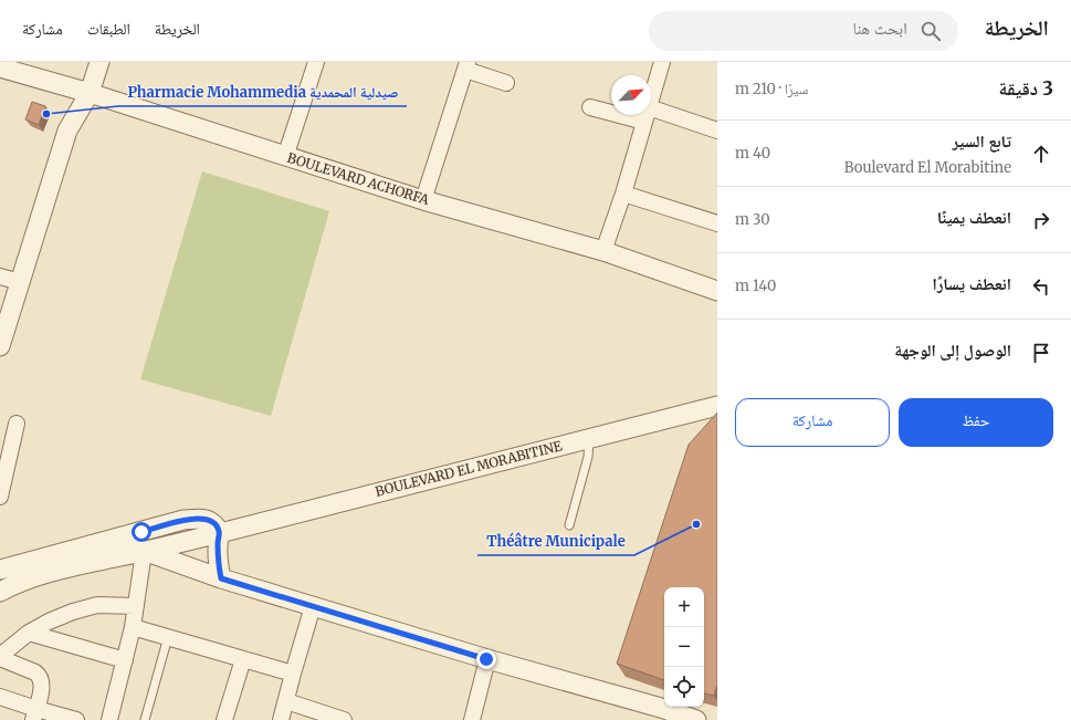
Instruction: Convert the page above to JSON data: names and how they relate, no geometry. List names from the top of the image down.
{
  "streets": {
    "street": ["BOULEVARD ACHORFA", "BOULEVARD EL MORABITINE"]
  },
  "places": ["Pharmacie Mohammedia صيدلية المحمدية", "Théâtre Municipale"],
  "north": "top right",
  "page": {
    "header": "الخريطة",
    "search": "ابحث هنا",
    "nav": ["الخريطة", "الطبقات", "مشاركة"],
    "heading": ["3 دقيقة", "سيرًا · 210 m"],
    "list": [
      ["تابع السير", "Boulevard El Morabitine", "40 m"],
      ["انعطف يمينًا", "30 m"],
      ["انعطف يسارًا", "140 m"],
      "الوصول إلى الوجهة"
    ],
    "buttons": ["حفظ", "مشاركة"],
    "map_buttons": ["+", "−"]
  }
}
